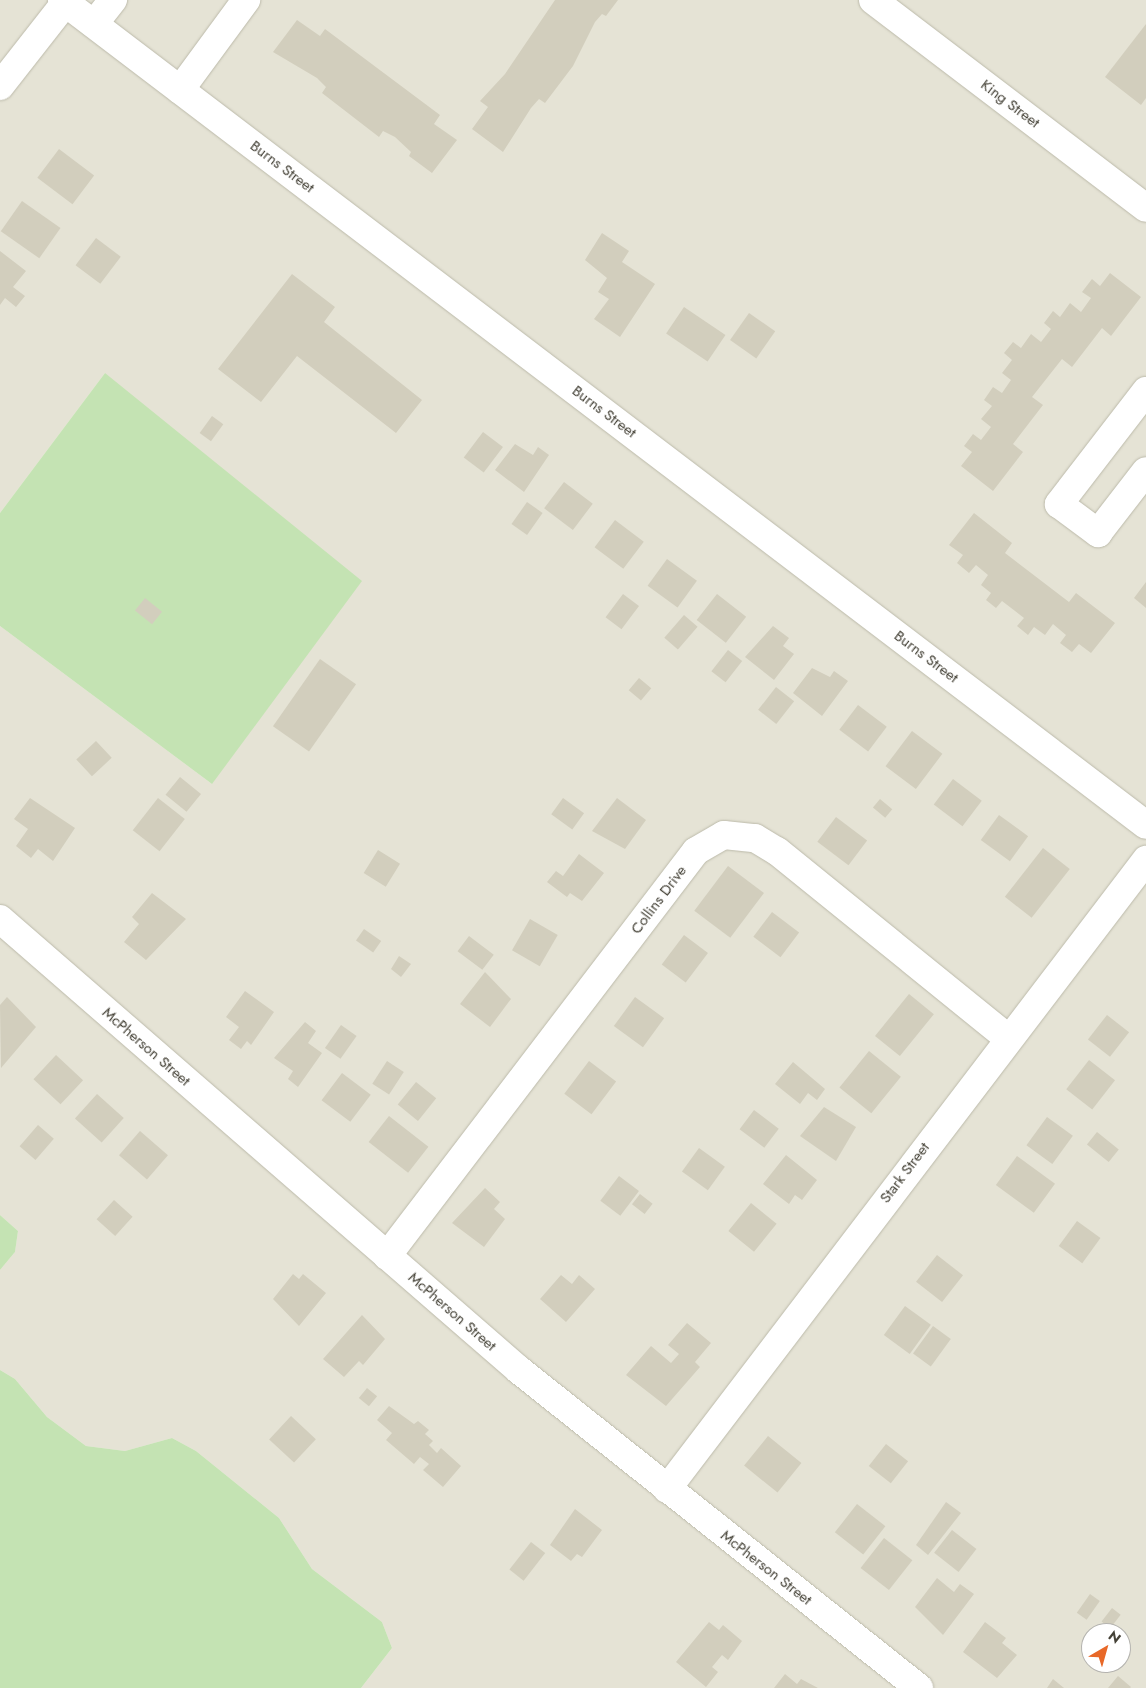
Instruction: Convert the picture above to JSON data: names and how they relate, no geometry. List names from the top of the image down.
{
  "streets": {
    "street": [
      "King Street",
      "Burns Street",
      "Collins Drive",
      "McPherson Street",
      "Stark Street"
    ]
  },
  "crossings": [
    ["Collins Drive", "McPherson Street"],
    ["Collins Drive", "Stark Street"],
    ["McPherson Street", "Stark Street"]
  ],
  "north": "top right"
}
